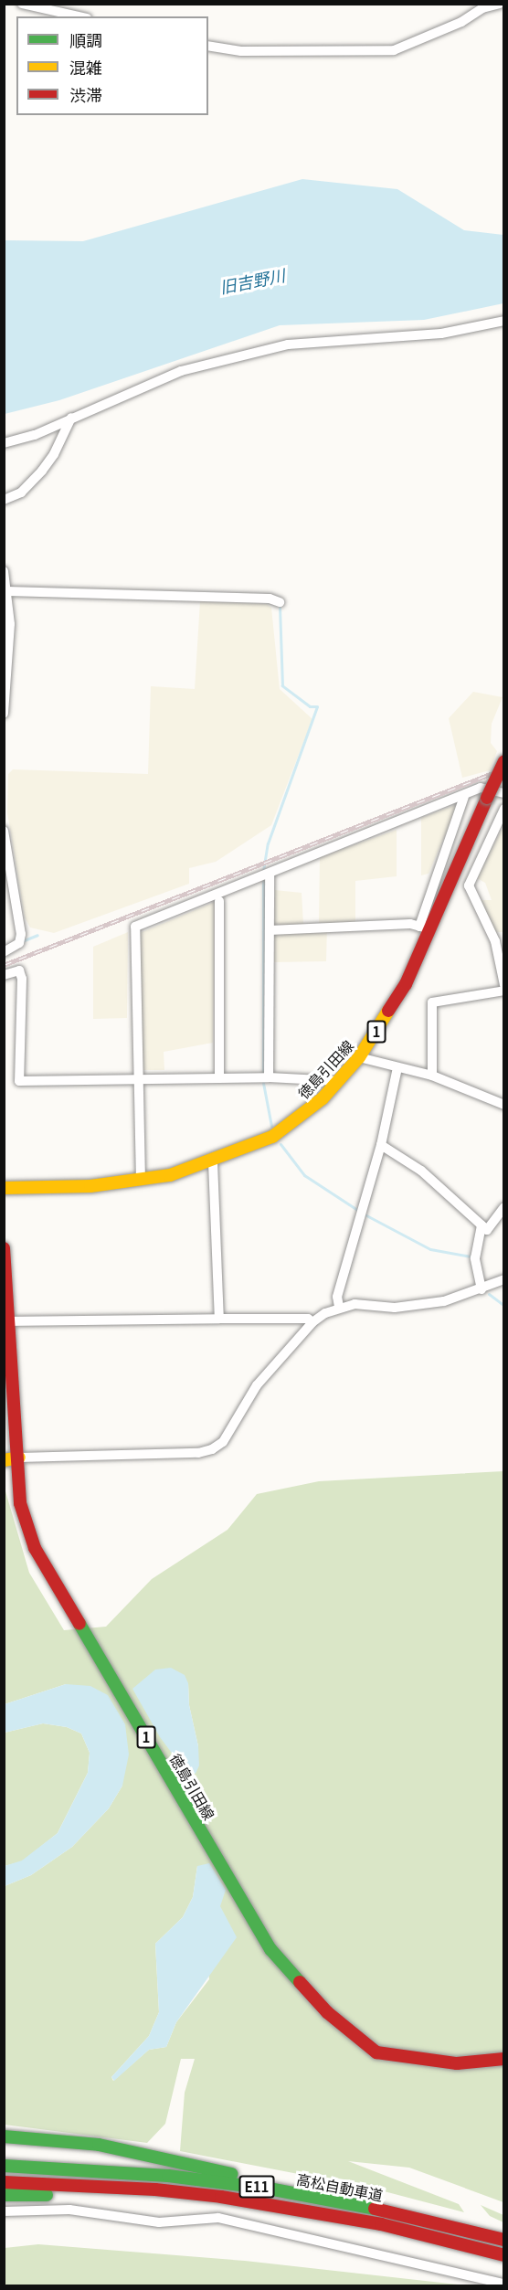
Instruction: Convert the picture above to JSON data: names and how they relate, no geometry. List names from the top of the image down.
{
  "streets": {
    "main road": [
      "1",
      "徳島引田線",
      "E11",
      "高松自動車道"
    ]
  },
  "water": ["旧吉野川"],
  "legend": ["順調", "混雑", "渋滞"]
}
